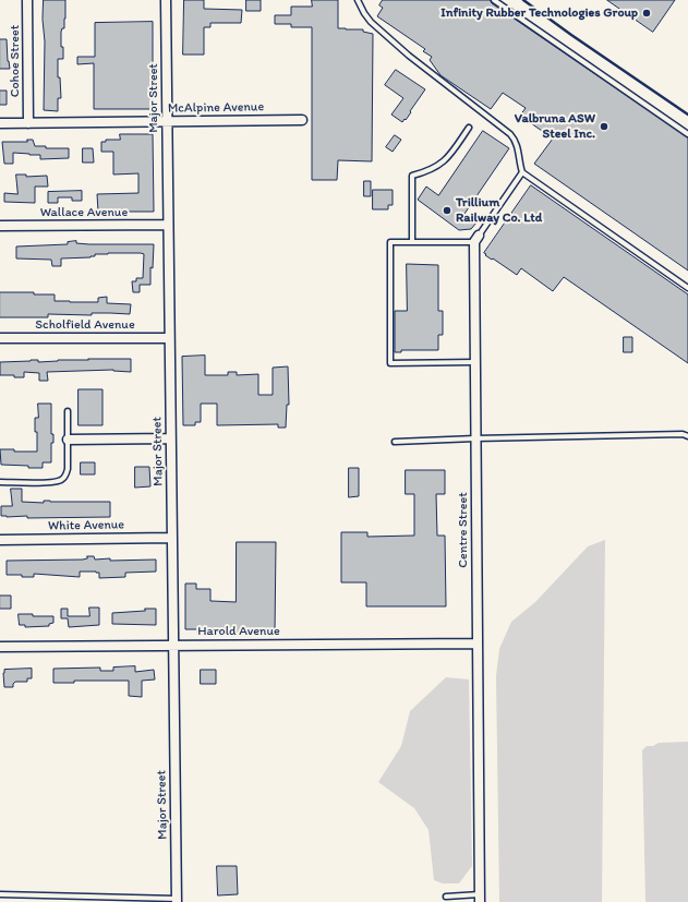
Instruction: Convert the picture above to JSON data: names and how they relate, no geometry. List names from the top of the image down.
{
  "streets": {
    "street": [
      "Cohoe Street",
      "Major Street",
      "McAlpine Avenue",
      "Wallace Avenue",
      "Scholfield Avenue",
      "White Avenue",
      "Centre Street",
      "Harold Avenue"
    ]
  },
  "crossings": [
    ["Cohoe Street", "McAlpine Avenue"],
    ["Major Street", "McAlpine Avenue"],
    ["Major Street", "Wallace Avenue"],
    ["Major Street", "Scholfield Avenue"],
    ["Major Street", "White Avenue"],
    ["Major Street", "Harold Avenue"],
    ["Centre Street", "Harold Avenue"]
  ],
  "places": ["Infinity Rubber Technologies Group", "Valbruna ASW Steel Inc.", "Trillium Railway Co. Ltd"]
}
